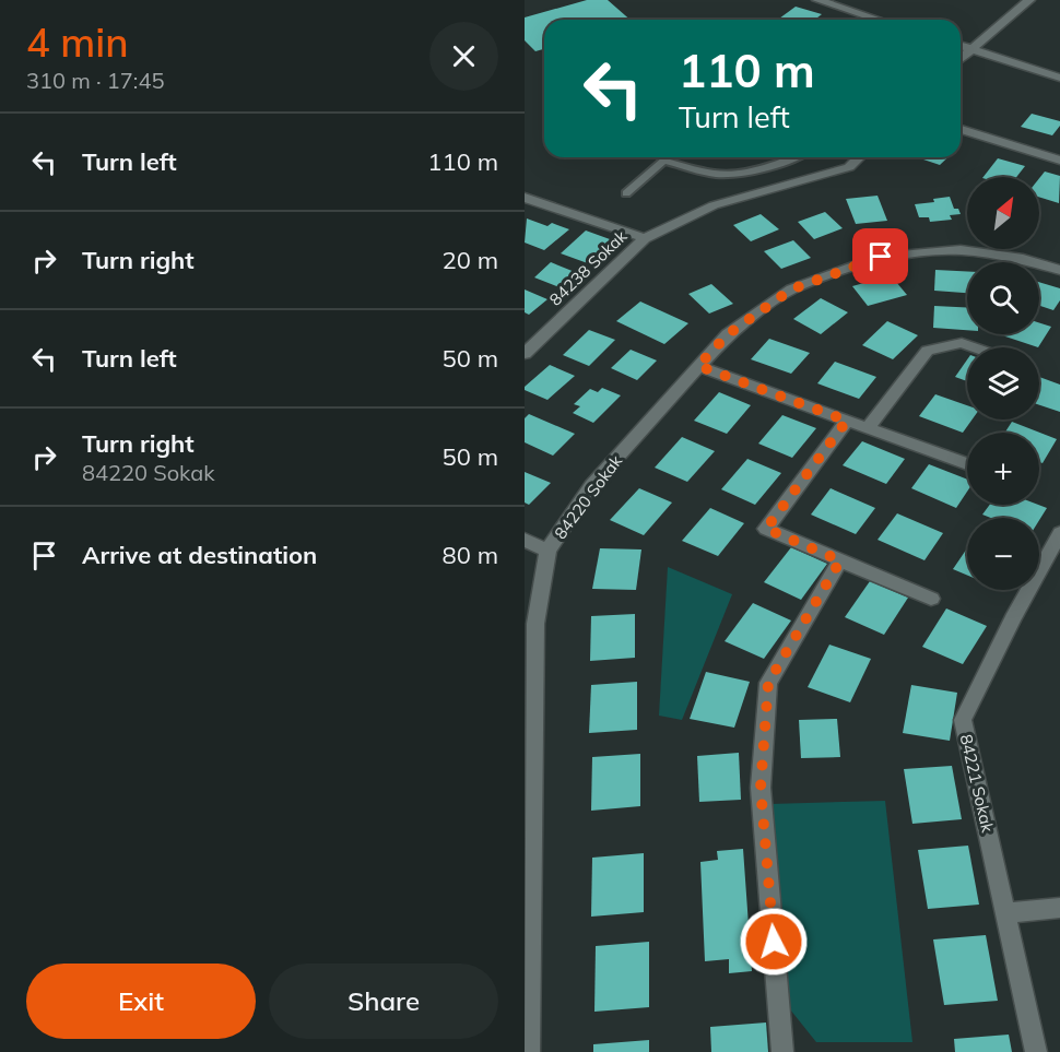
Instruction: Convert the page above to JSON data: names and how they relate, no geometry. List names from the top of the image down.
{
  "streets": {
    "street": ["84238 Sokak", "84220 Sokak", "84221 Sokak"]
  },
  "north": "top right",
  "page": {
    "heading": ["4 min", "310 m · 17:45"],
    "turn": ["110 m", "Turn left"],
    "list": [
      {
        "name": "Turn left",
        "value": "110 m"
      },
      {
        "name": "Turn right",
        "value": "20 m"
      },
      {
        "name": "Turn left",
        "value": "50 m"
      },
      {
        "name": "Turn right",
        "note": "84220 Sokak",
        "value": "50 m"
      },
      {
        "name": "Arrive at destination",
        "value": "80 m"
      }
    ],
    "map_buttons": ["+", "−"],
    "buttons": ["Exit", "Share"]
  }
}
